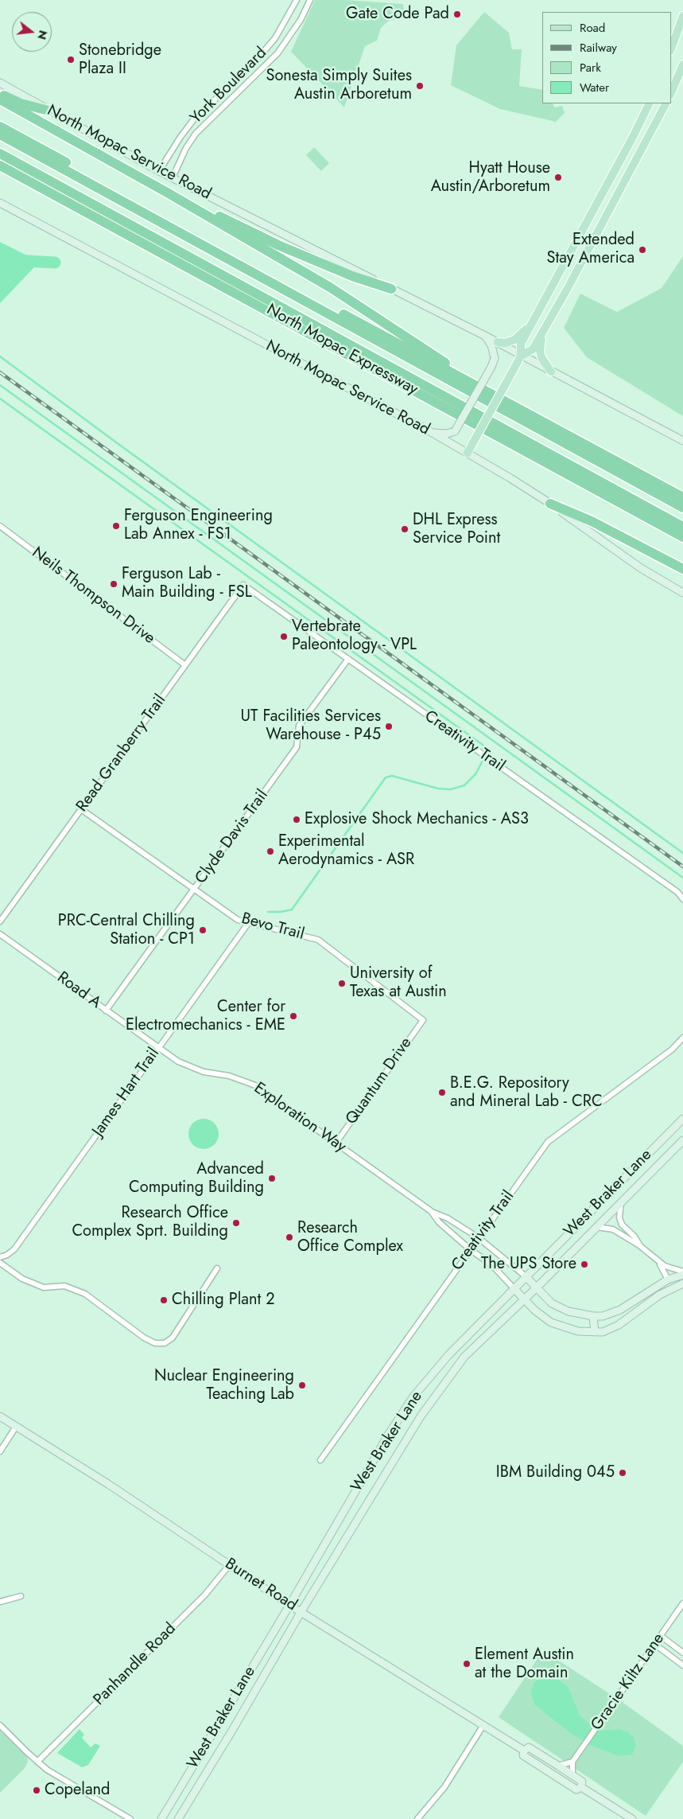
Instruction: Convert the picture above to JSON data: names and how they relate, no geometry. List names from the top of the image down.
{
  "streets": {
    "highway": ["North Mopac Expressway"],
    "main road": ["North Mopac Service Road", "West Braker Lane", "Burnet Road"],
    "street": [
      "York Boulevard",
      "Neils Thompson Drive",
      "Creativity Trail",
      "Read Granberry Trail",
      "Clyde Davis Trail",
      "Bevo Trail",
      "Road A",
      "Quantum Drive",
      "James Hart Trail",
      "Exploration Way",
      "Panhandle Road",
      "Gracie Kiltz Lane"
    ]
  },
  "crossings": [
    ["York Boulevard", "North Mopac Service Road"],
    ["Neils Thompson Drive", "Read Granberry Trail"],
    ["Creativity Trail", "Read Granberry Trail"],
    ["Creativity Trail", "Clyde Davis Trail"],
    ["Creativity Trail", "Exploration Way"],
    ["Read Granberry Trail", "Bevo Trail"],
    ["Clyde Davis Trail", "Bevo Trail"],
    ["Clyde Davis Trail", "Road A"],
    ["Bevo Trail", "Quantum Drive"],
    ["Bevo Trail", "James Hart Trail"],
    ["Road A", "James Hart Trail"],
    ["Road A", "Exploration Way"],
    ["Quantum Drive", "Exploration Way"],
    ["James Hart Trail", "Exploration Way"],
    ["Exploration Way", "West Braker Lane"],
    ["West Braker Lane", "Burnet Road"],
    ["Burnet Road", "Panhandle Road"]
  ],
  "places": [
    "Gate Code Pad",
    "Stonebridge Plaza II",
    "Sonesta Simply Suites Austin Arboretum",
    "Hyatt House Austin/Arboretum",
    "Extended Stay America",
    "Ferguson Engineering Lab Annex - FS1",
    "DHL Express Service Point",
    "Ferguson Lab - Main Building - FSL",
    "Vertebrate Paleontology - VPL",
    "UT Facilities Services Warehouse - P45",
    "Explosive Shock Mechanics - AS3",
    "Experimental Aerodynamics - ASR",
    "PRC-Central Chilling Station - CP1",
    "University of Texas at Austin",
    "Center for Electromechanics - EME",
    "B.E.G. Repository and Mineral Lab - CRC",
    "Advanced Computing Building",
    "Research Office Complex Sprt. Building",
    "Research Office Complex",
    "The UPS Store",
    "Chilling Plant 2",
    "Nuclear Engineering Teaching Lab",
    "IBM Building 045",
    "Element Austin at the Domain",
    "Copeland"
  ],
  "legend": [
    "Road",
    "Railway",
    "Park",
    "Water"
  ],
  "north": "right"
}
